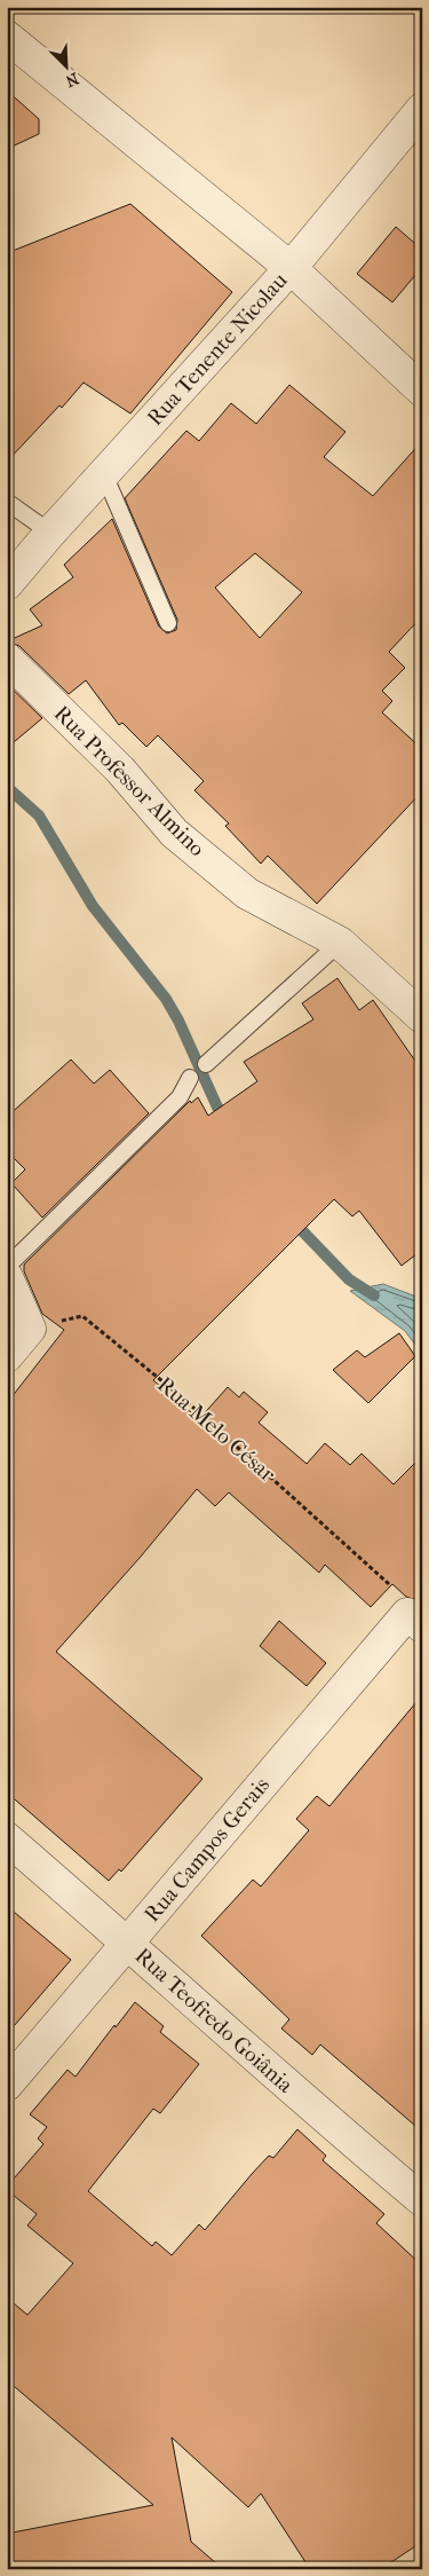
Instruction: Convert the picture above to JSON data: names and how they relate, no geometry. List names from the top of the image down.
{
  "streets": {
    "street": [
      "Rua Tenente Nicolau",
      "Rua Professor Almino",
      "Rua Campos Gerais",
      "Rua Teofredo Goiânia"
    ],
    "path": ["Rua Melo César"]
  },
  "crossings": [
    ["Rua Melo César", "Rua Campos Gerais"],
    ["Rua Campos Gerais", "Rua Teofredo Goiânia"]
  ],
  "north": "bottom right"
}
